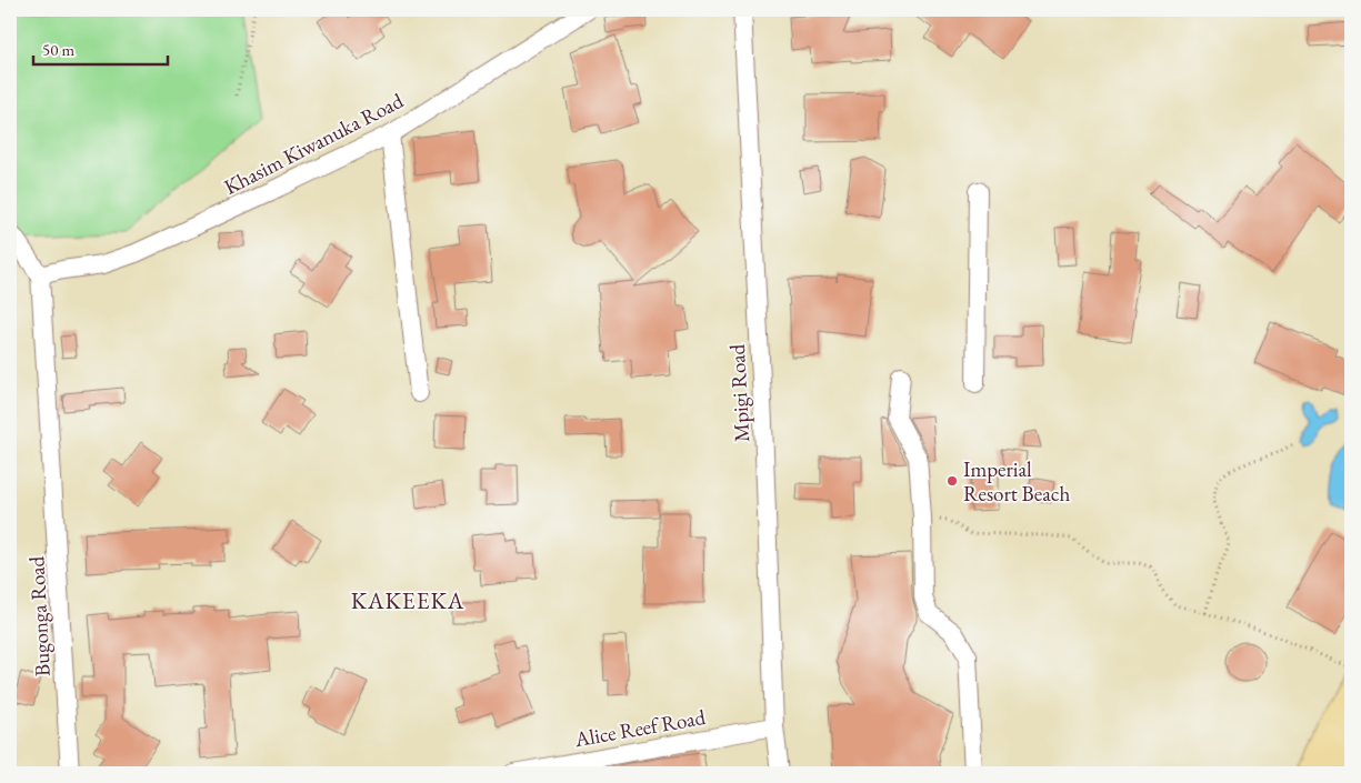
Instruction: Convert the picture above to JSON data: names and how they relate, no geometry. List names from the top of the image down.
{
  "streets": {
    "street": [
      "Khasim Kiwanuka Road",
      "Mpigi Road",
      "Bugonga Road",
      "Alice Reef Road"
    ]
  },
  "crossings": [
    ["Khasim Kiwanuka Road", "Bugonga Road"],
    ["Mpigi Road", "Alice Reef Road"]
  ],
  "districts": ["KAKEEKA"],
  "places": ["Imperial Resort Beach"],
  "scale_bar": "50 m"
}
